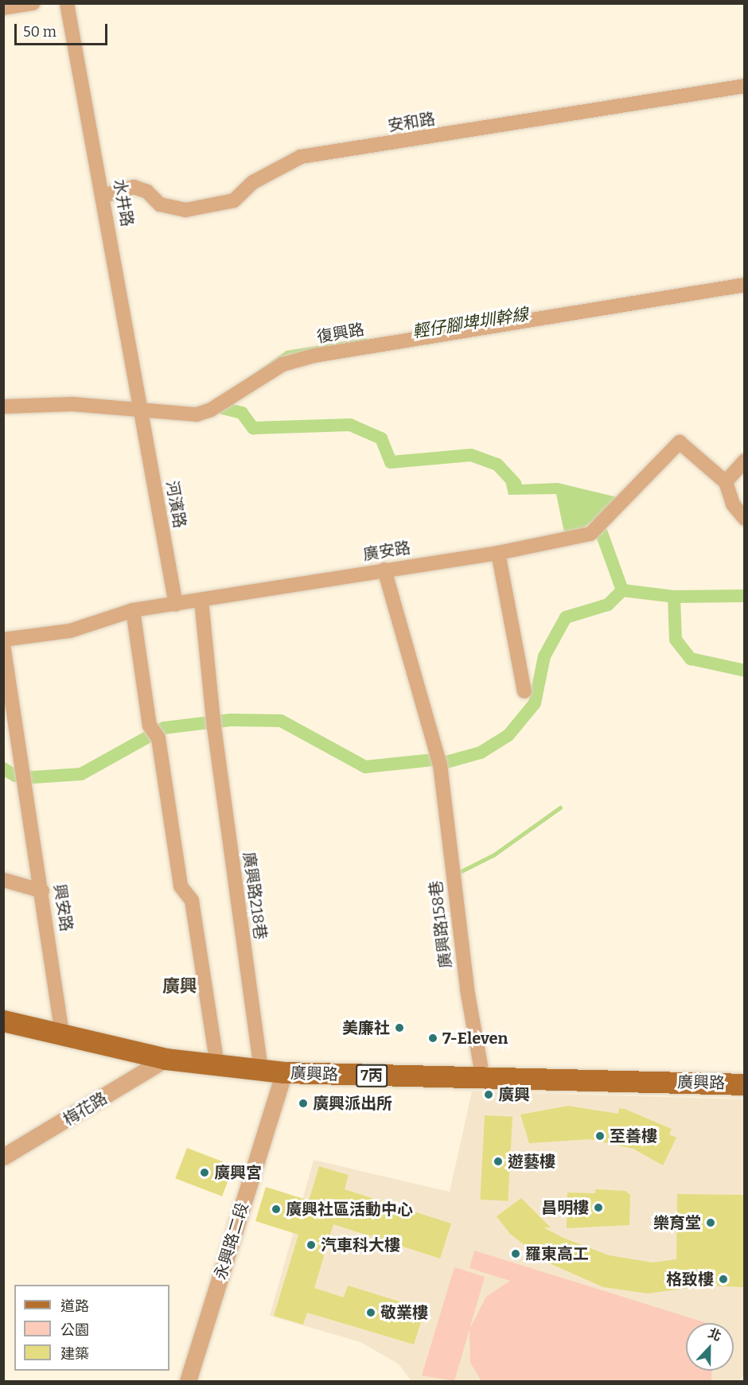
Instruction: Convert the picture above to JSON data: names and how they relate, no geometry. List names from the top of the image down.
{
  "streets": {
    "main road": ["廣興路", "7丙"],
    "street": [
      "安和路",
      "水井路",
      "復興路",
      "河濱路",
      "廣安路",
      "廣興路218巷",
      "興安路",
      "廣興路158巷",
      "梅花路",
      "永興路二段"
    ]
  },
  "crossings": [
    ["安和路", "水井路"],
    ["水井路", "復興路"],
    ["水井路", "河濱路"],
    ["復興路", "河濱路"],
    ["河濱路", "廣安路"],
    ["廣安路", "廣興路218巷"],
    ["廣安路", "廣興路158巷"],
    ["廣興路218巷", "廣興路"],
    ["興安路", "廣興路"],
    ["廣興路158巷", "廣興路"],
    ["廣興路", "梅花路"],
    ["廣興路", "永興路二段"]
  ],
  "districts": ["廣興"],
  "water": ["輕仔腳埤圳幹線"],
  "places": [
    "美廉社",
    "7-Eleven",
    "廣興",
    "廣興派出所",
    "至善樓",
    "遊藝樓",
    "廣興宮",
    "昌明樓",
    "廣興社區活動中心",
    "樂育堂",
    "汽車科大樓",
    "羅東高工",
    "格致樓",
    "敬業樓"
  ],
  "legend": ["道路", "公園", "建築"],
  "scale_bar": "50 m",
  "north": "top"
}
